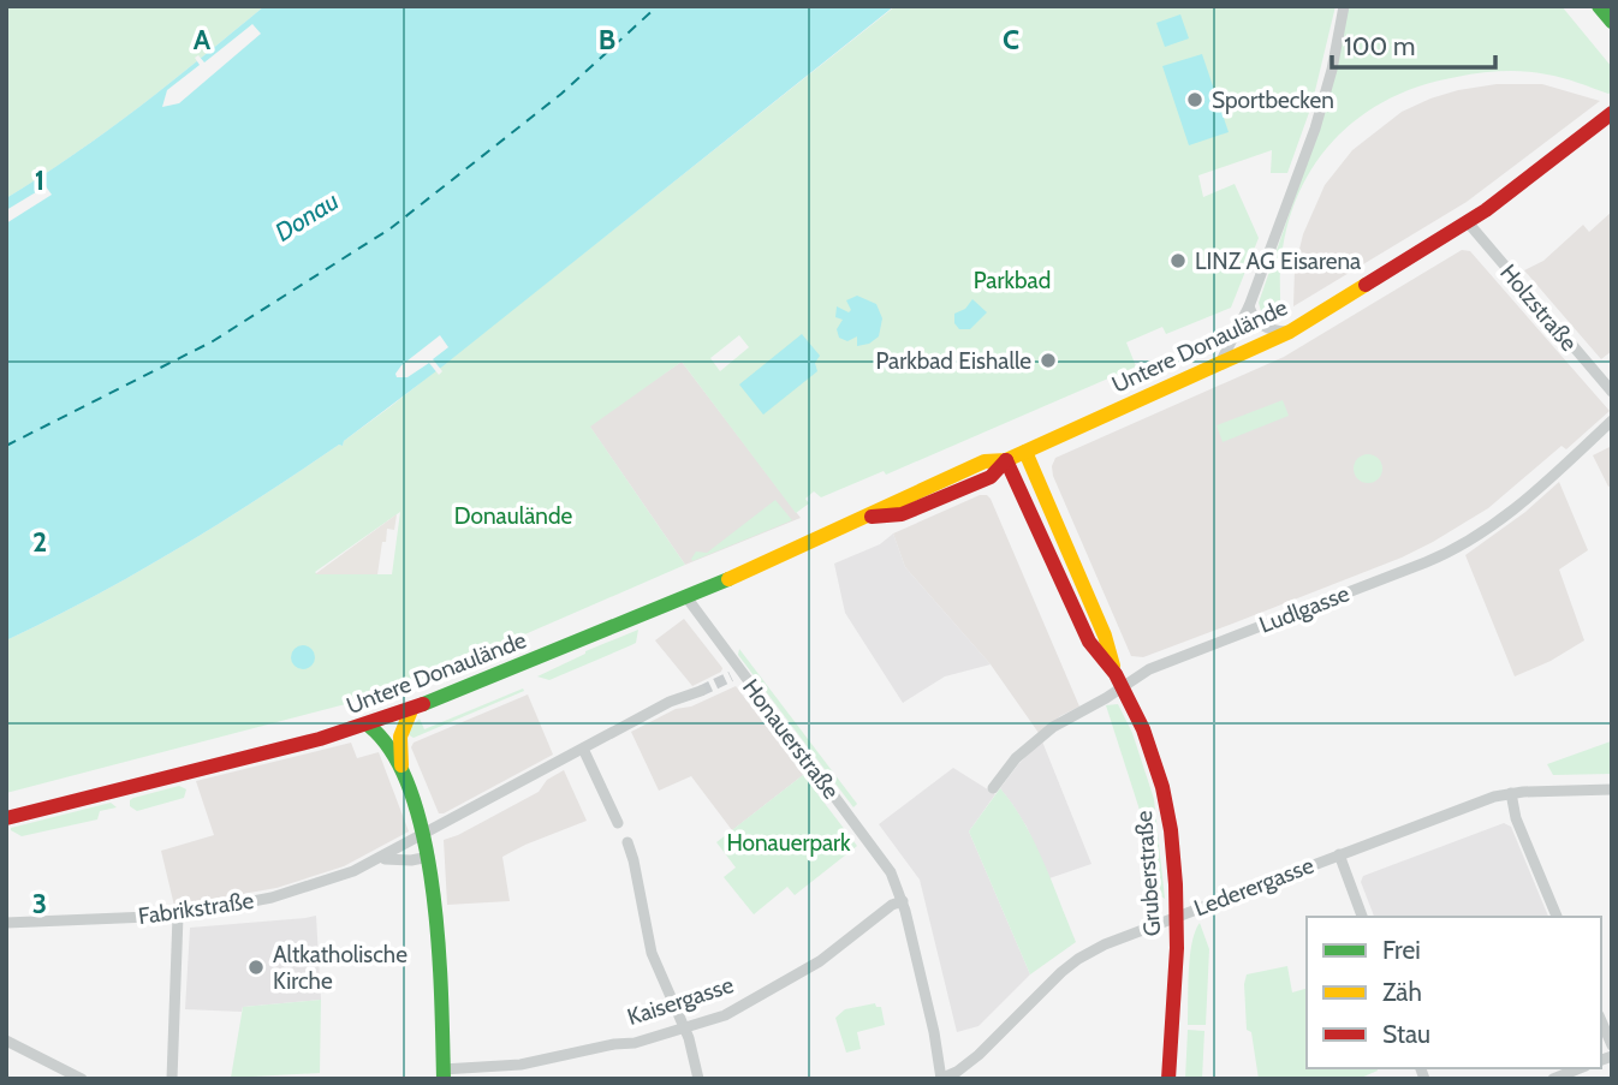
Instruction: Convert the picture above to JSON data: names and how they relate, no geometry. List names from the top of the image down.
{
  "streets": {
    "main road": ["Untere Donaulände", "Gruberstraße", "Kaisergasse"],
    "street": [
      "Holzstraße",
      "Ludlgasse",
      "Honauerstraße",
      "Lederergasse",
      "Fabrikstraße"
    ]
  },
  "crossings": [
    ["Holzstraße", "Untere Donaulände"],
    ["Untere Donaulände", "Honauerstraße"],
    ["Untere Donaulände", "Gruberstraße"],
    ["Ludlgasse", "Gruberstraße"],
    ["Honauerstraße", "Lederergasse"],
    ["Honauerstraße", "Kaisergasse"],
    ["Gruberstraße", "Lederergasse"],
    ["Fabrikstraße", "Kaisergasse"]
  ],
  "water": ["Donau"],
  "parks": ["Parkbad", "Donaulände", "Honauerpark"],
  "places": [
    "Sportbecken",
    "LINZ AG Eisarena",
    "Parkbad Eishalle",
    "Altkatholische Kirche"
  ],
  "legend": ["Frei", "Zäh", "Stau"],
  "scale_bar": "100 m",
  "grid": {
    "columns": ["A", "B", "C"],
    "rows": ["1", "2", "3"]
  }
}
